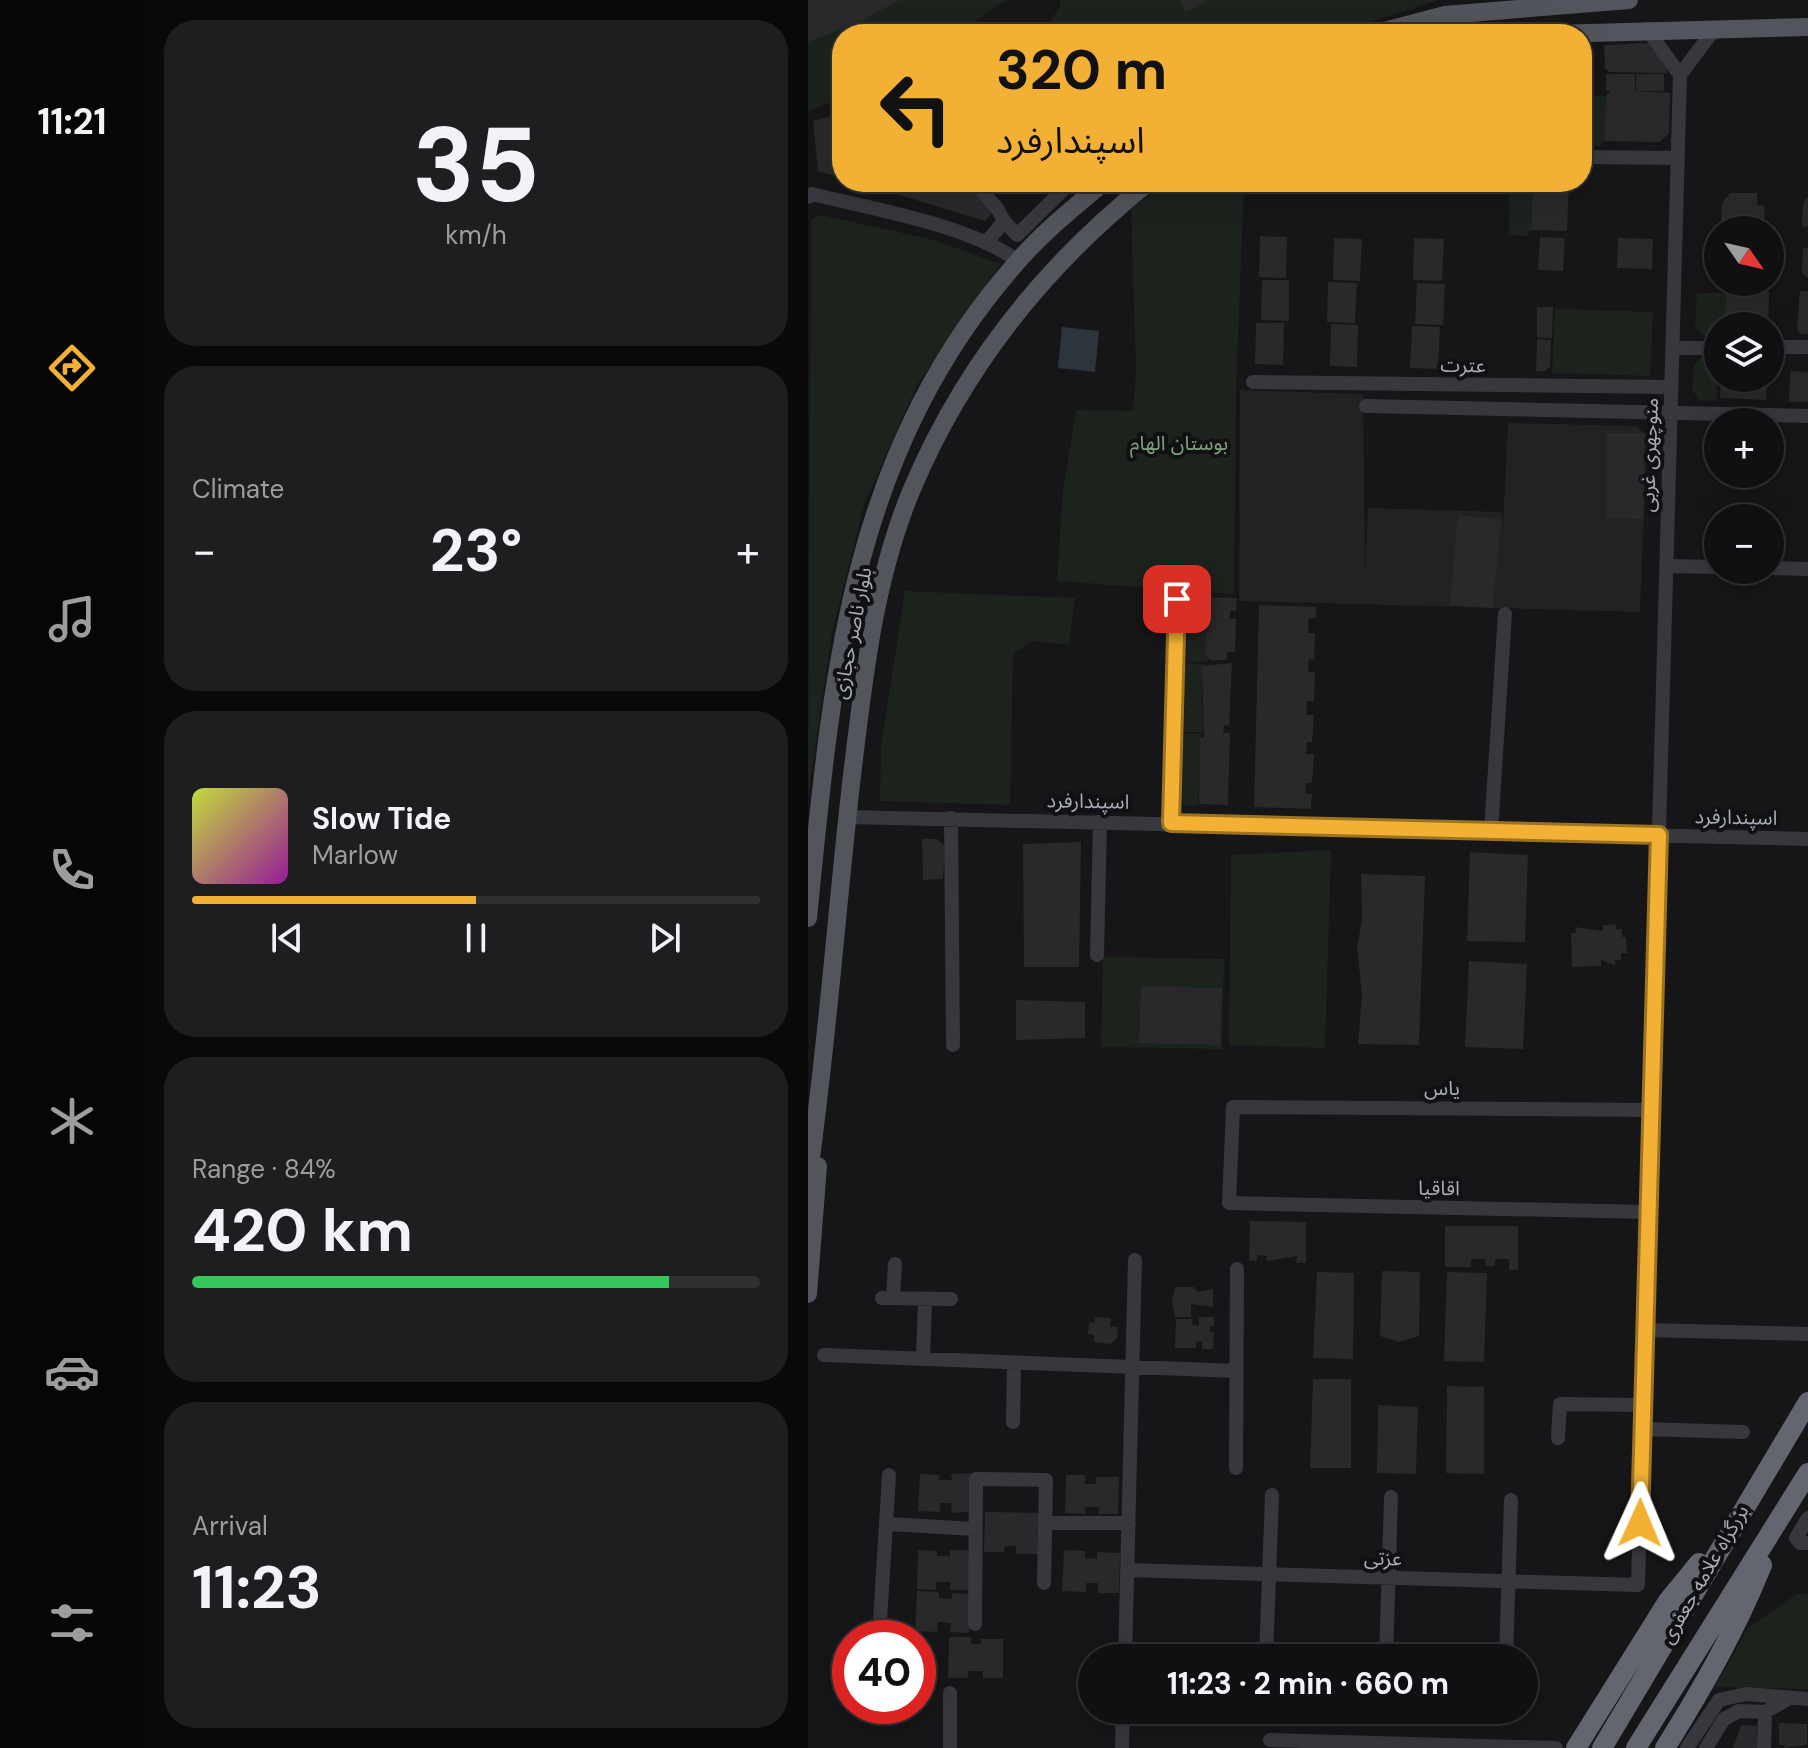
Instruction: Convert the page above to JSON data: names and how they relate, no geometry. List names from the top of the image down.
{
  "streets": {
    "highway": ["بزرگراه علامه جعفری"],
    "main road": ["بلوار ناصر حجازی"],
    "street": [
      "عترت",
      "منوچهری غربی",
      "اسپندارفرد",
      "یاس",
      "اقاقیا",
      "عزتی"
    ]
  },
  "crossings": [
    ["عترت", "منوچهری غربی"],
    ["منوچهری غربی", "اسپندارفرد"],
    ["منوچهری غربی", "یاس"],
    ["منوچهری غربی", "اقاقیا"],
    ["منوچهری غربی", "عزتی"],
    ["بلوار ناصر حجازی", "اسپندارفرد"],
    ["یاس", "اقاقیا"]
  ],
  "parks": ["بوستان الهام"],
  "north": "bottom right",
  "page": {
    "tabs": "11:21",
    "tile": [
      ["35", "km/h"],
      "Climate",
      ["Range · 84%", "420 km"],
      ["Arrival", "11:23"]
    ],
    "turn": ["320 m", "اسپندارفرد"],
    "map_buttons": ["+", "−"],
    "heat": ["−", "23°", "+"],
    "song": ["Slow Tide", "Marlow"],
    "limit": "40",
    "trip": "11:23 · 2 min · 660 m"
  }
}
